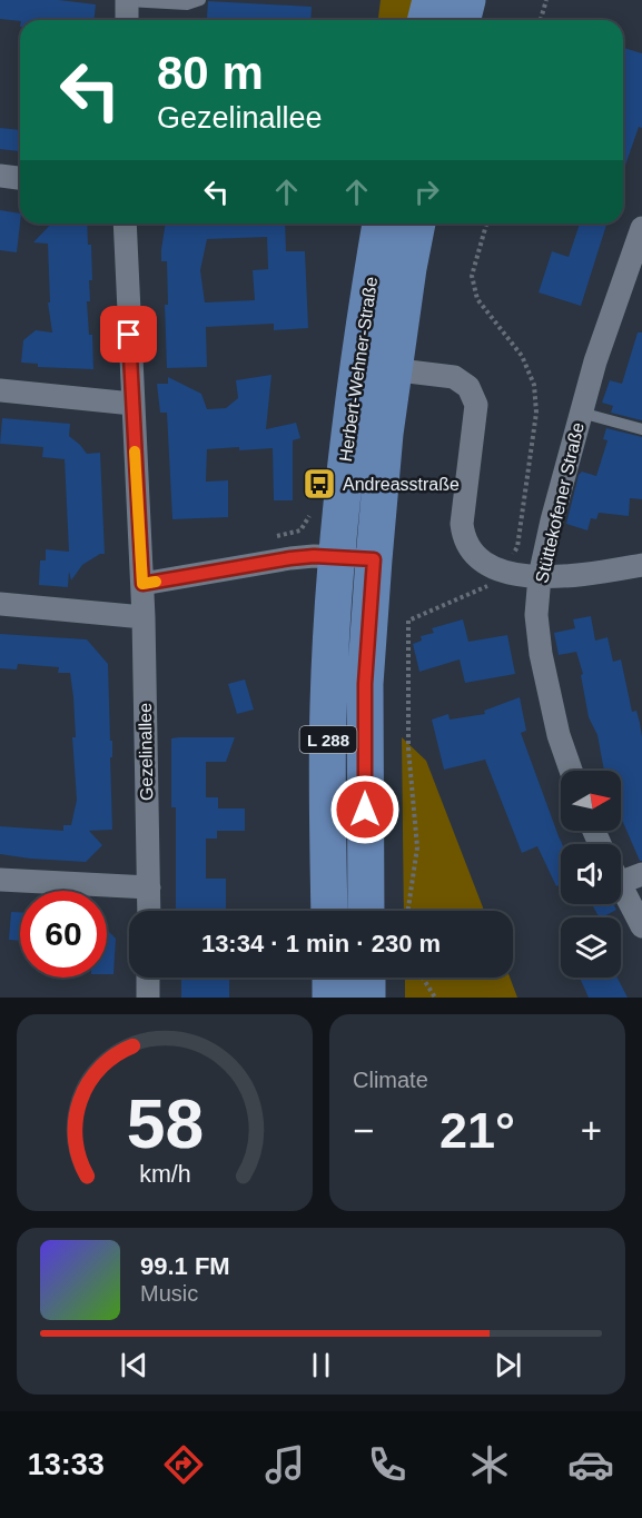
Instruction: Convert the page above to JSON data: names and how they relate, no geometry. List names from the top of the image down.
{
  "streets": {
    "main road": ["Herbert-Wehner-Straße", "L 288"],
    "street": ["Stüttekofener Straße", "Gezelinallee"]
  },
  "places": {
    "bus stop": ["Andreasstraße"]
  },
  "north": "right",
  "page": {
    "turn": ["80 m", "Gezelinallee"],
    "limit": "60",
    "trip": "13:34 · 1 min · 230 m",
    "tile": "Climate",
    "heat": ["−", "21°", "+"],
    "song": ["99.1 FM", "Music"],
    "tabs": "13:33",
    "gauge": ["58", "km/h"]
  }
}
